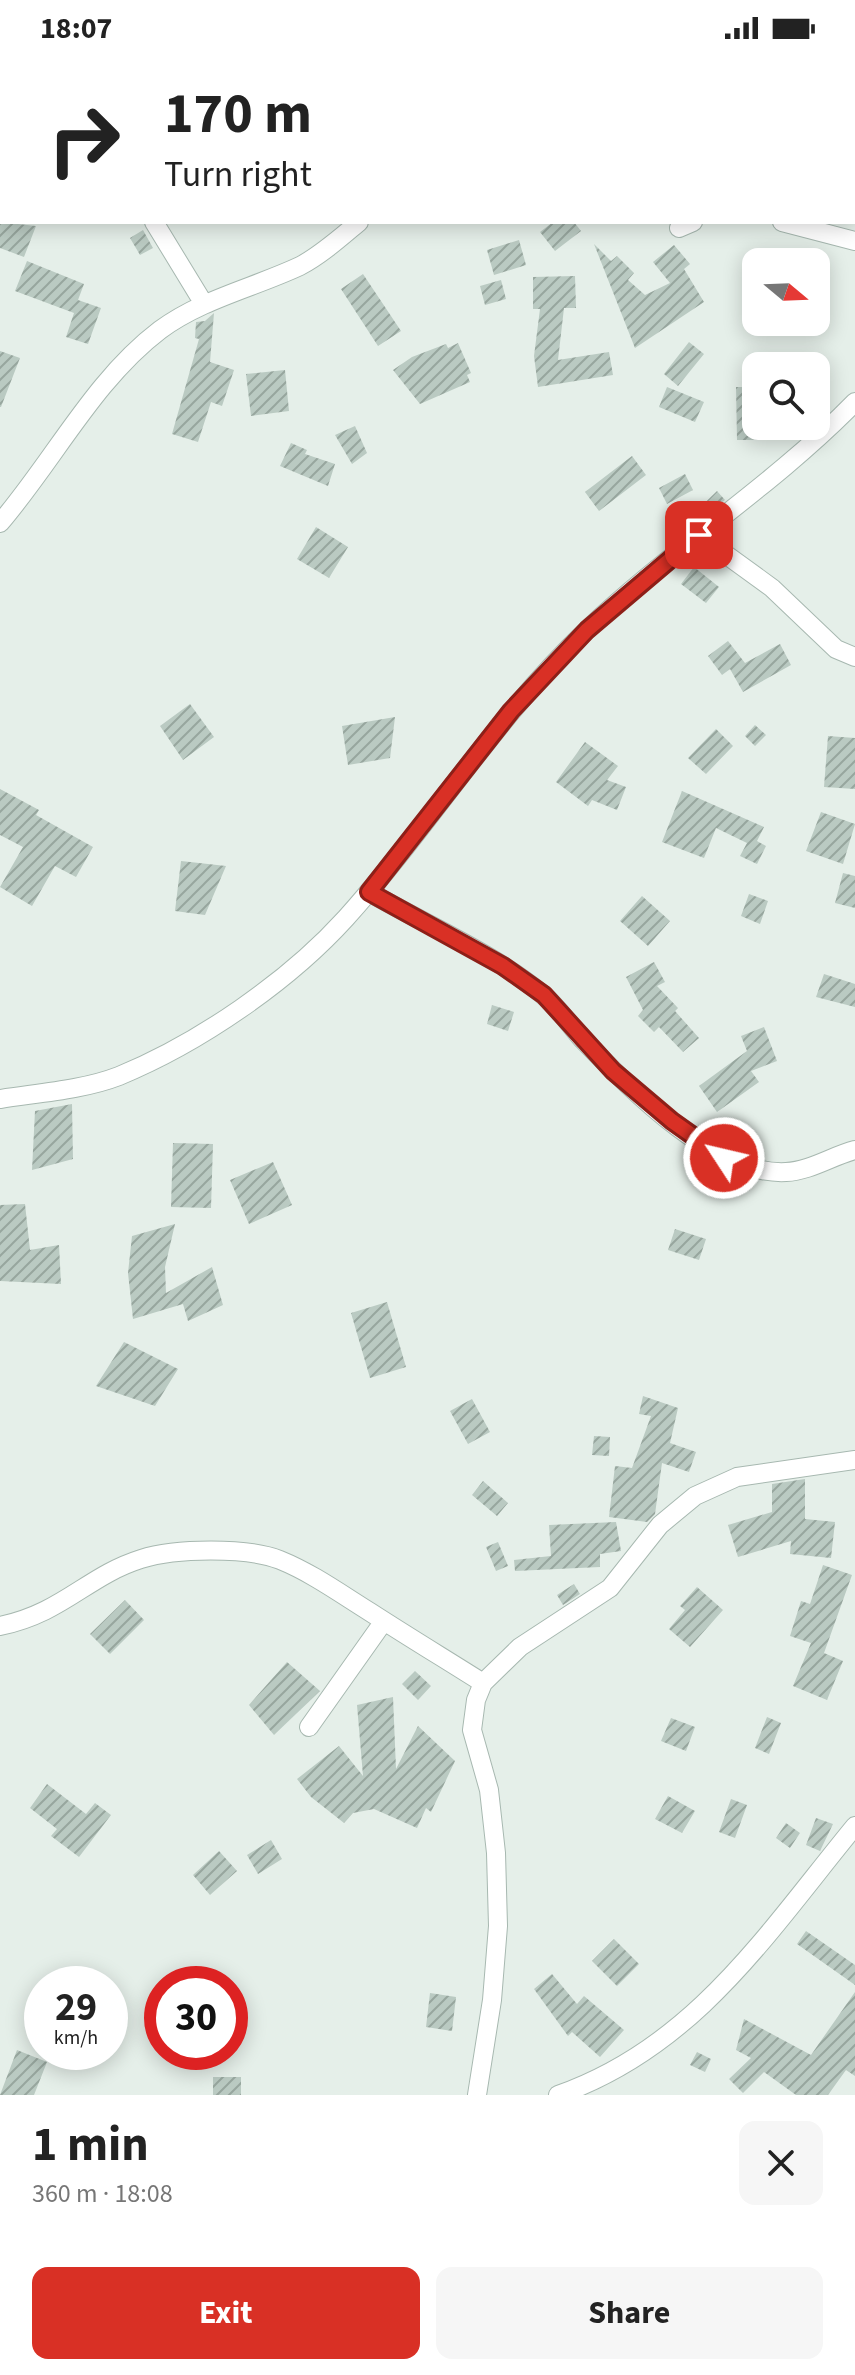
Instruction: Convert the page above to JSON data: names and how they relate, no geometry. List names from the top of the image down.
{
  "north": "right",
  "page": {
    "status": "18:07",
    "turn": ["170 m", "Turn right"],
    "speed": "29 km/h",
    "limit": "30",
    "heading": ["1 min", "360 m · 18:08"],
    "buttons": ["Exit", "Share"]
  }
}
